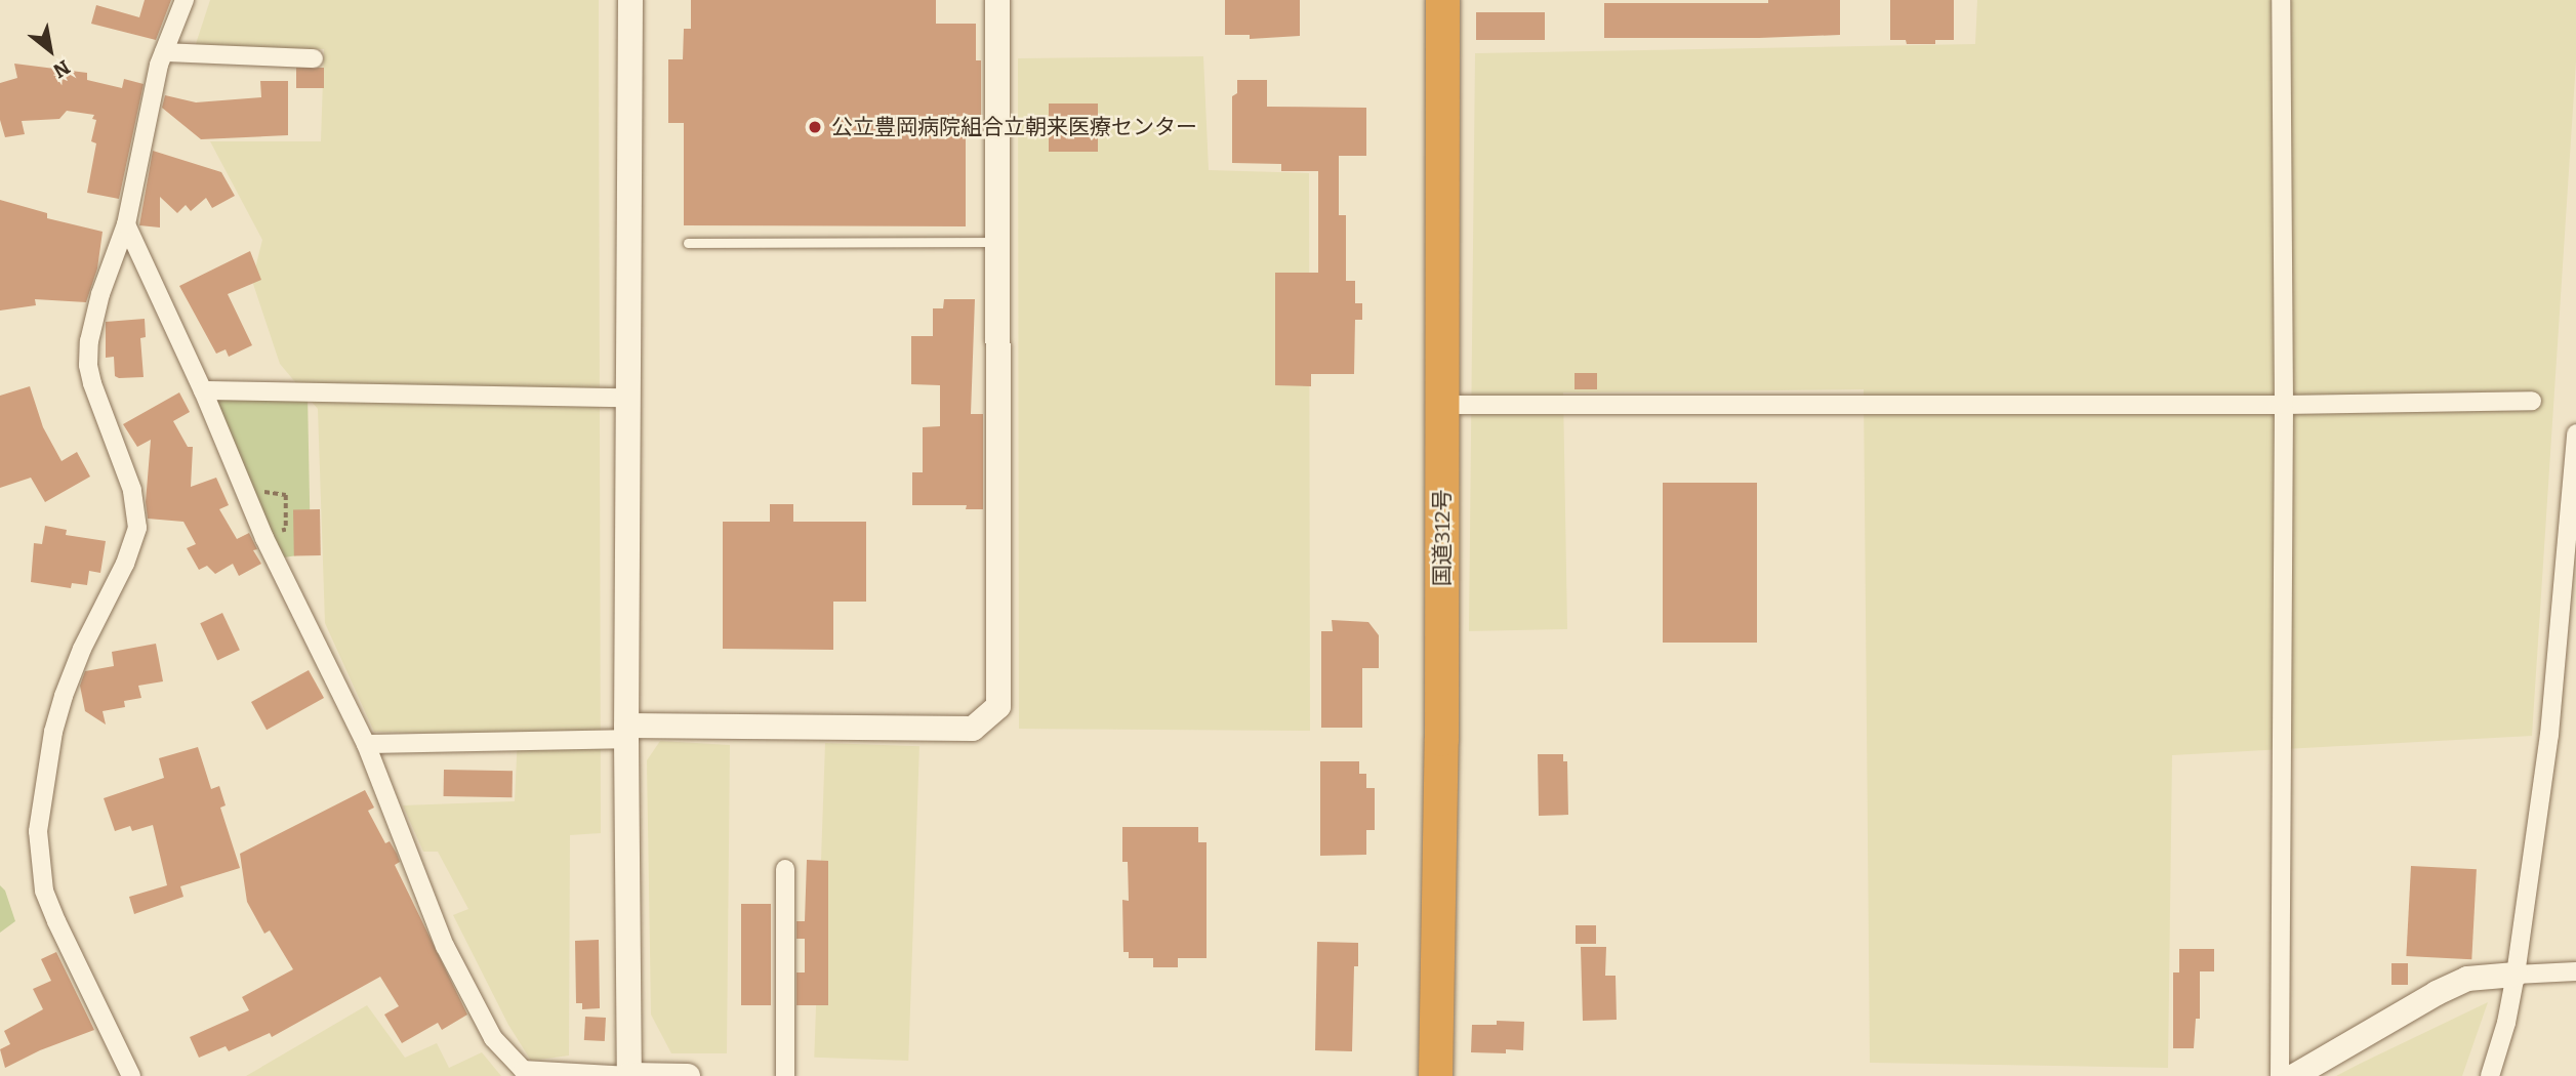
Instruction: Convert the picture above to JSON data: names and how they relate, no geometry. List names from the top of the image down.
{
  "streets": {
    "highway": ["国道312号"]
  },
  "places": ["公立豊岡病院組合立朝来医療センター"],
  "north": "bottom right"
}
